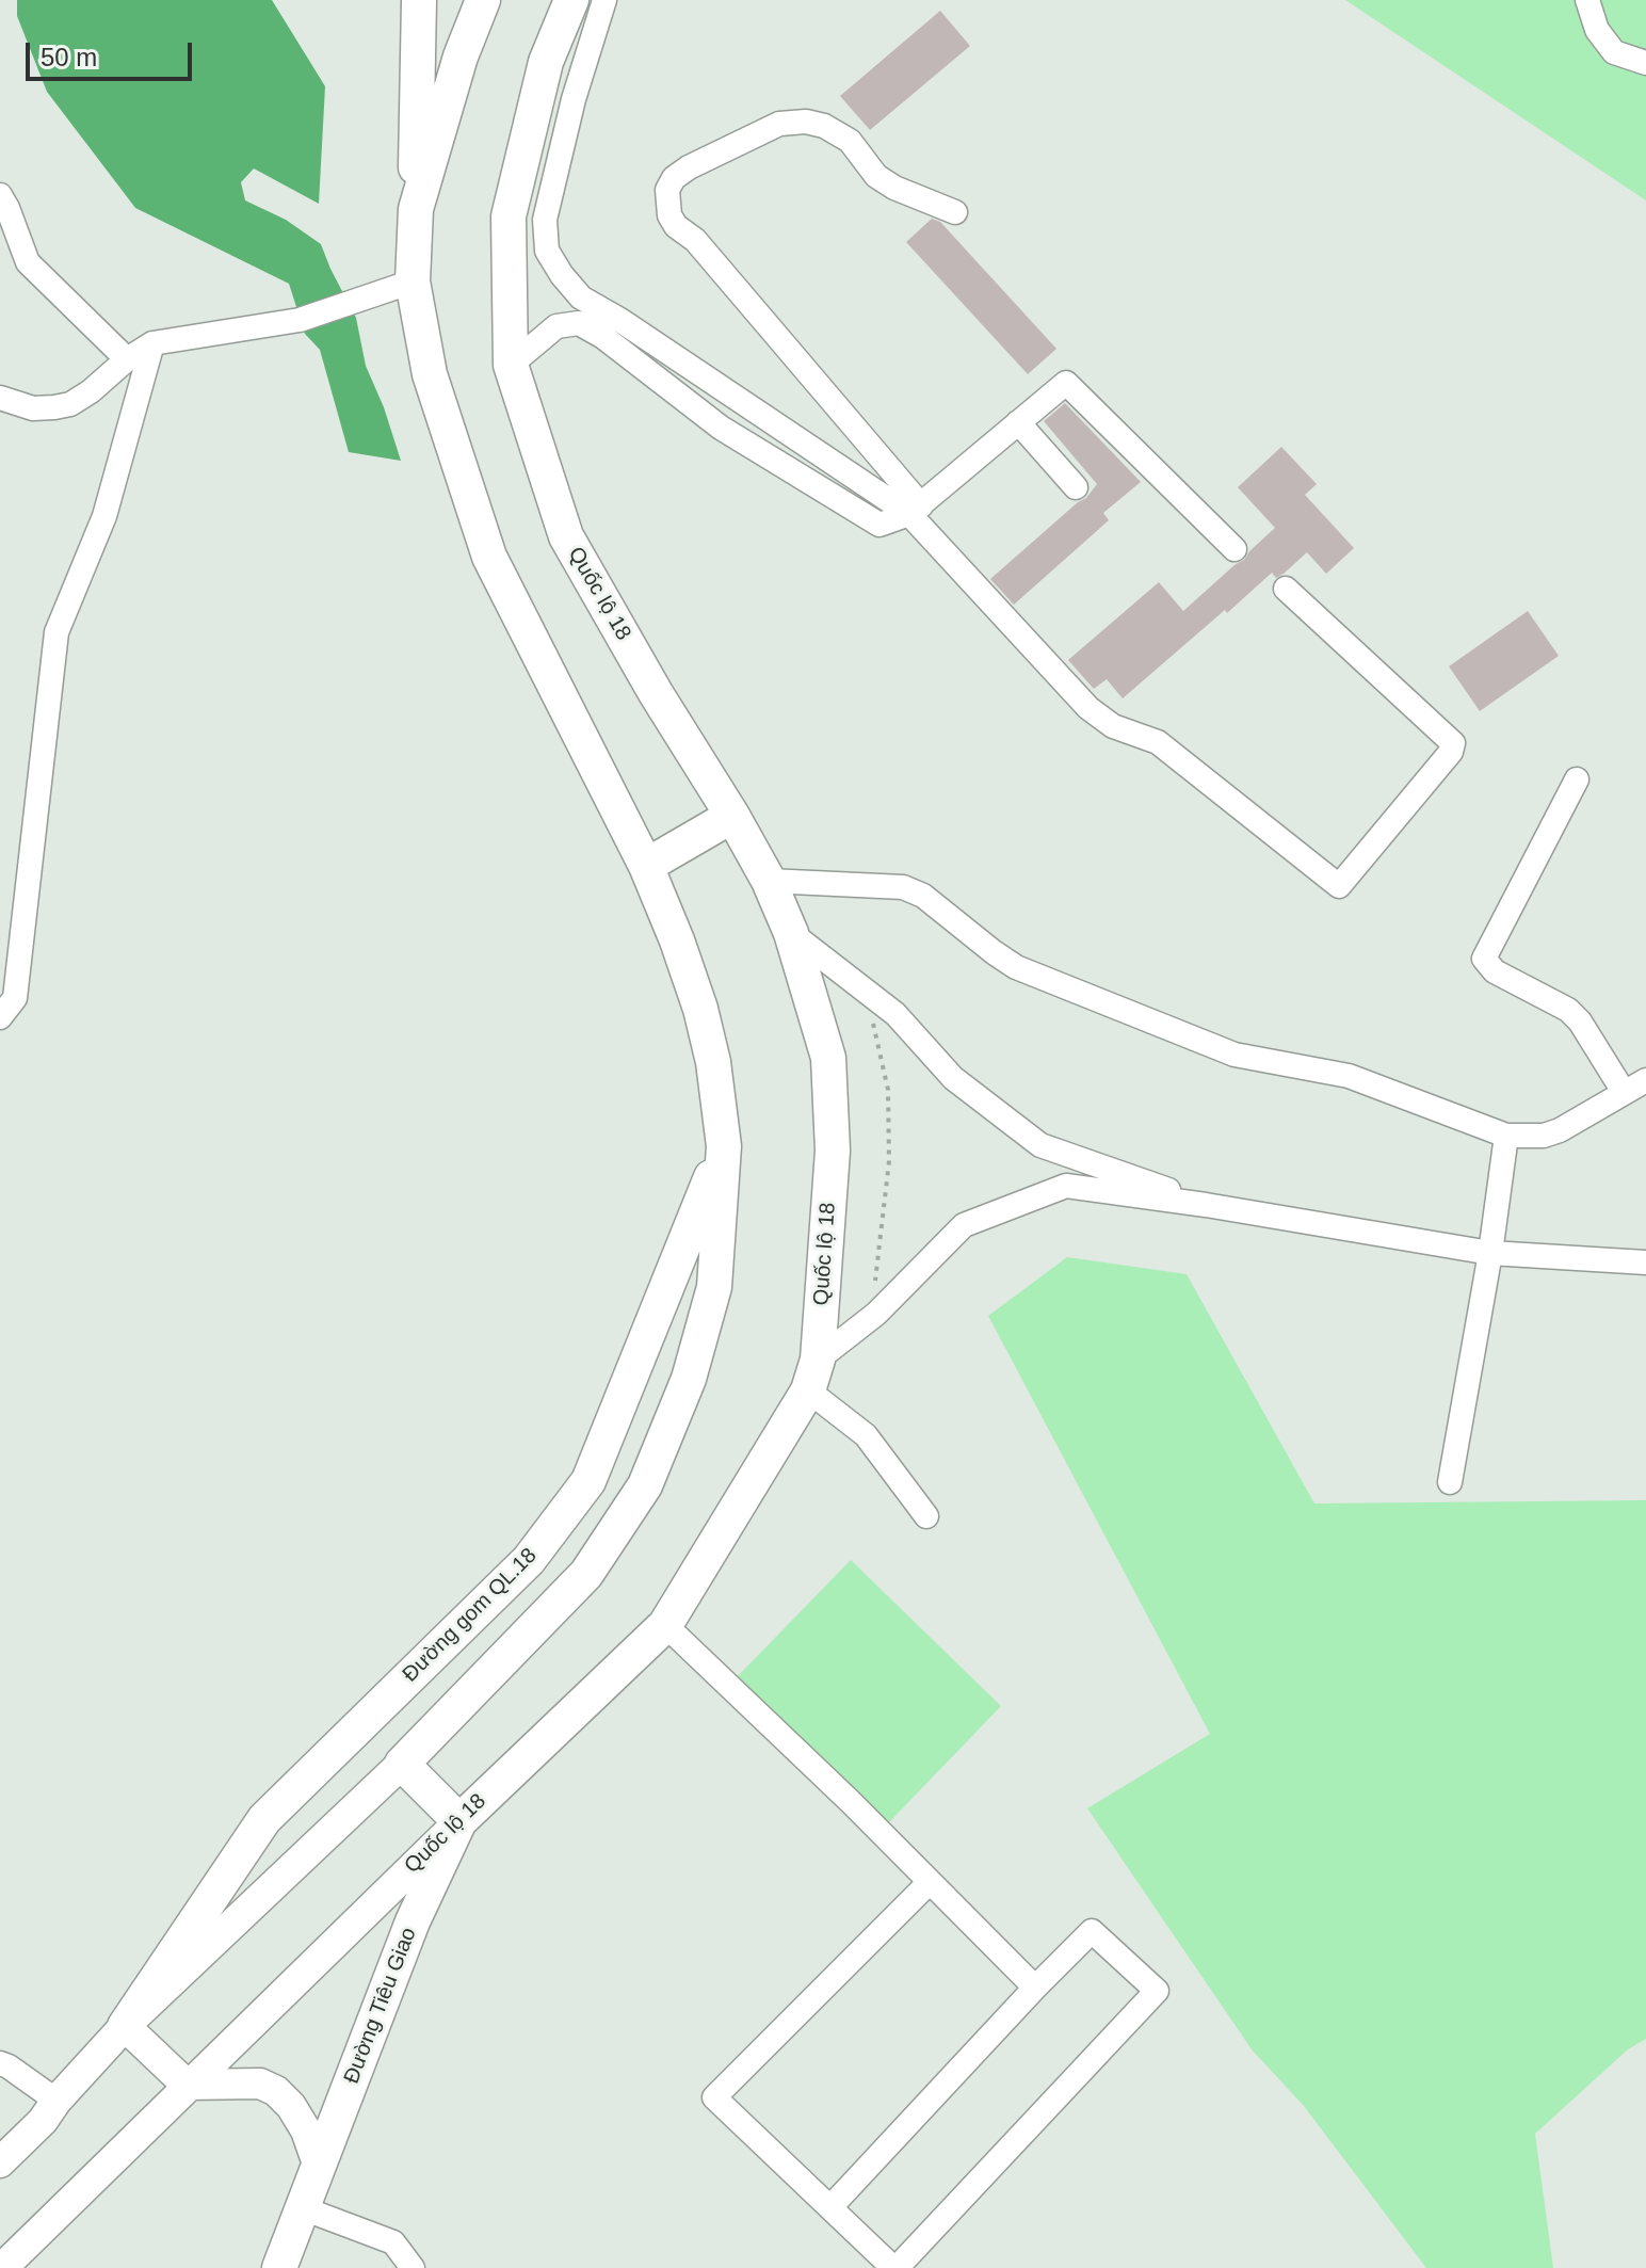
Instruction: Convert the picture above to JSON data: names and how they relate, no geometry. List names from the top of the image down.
{
  "streets": {
    "highway": ["Quốc lộ 18", "Đường gom QL.18", "Đường Tiêu Giao"]
  },
  "crossings": [
    ["Quốc lộ 18", "Đường Tiêu Giao"]
  ],
  "scale_bar": "50 m"
}
